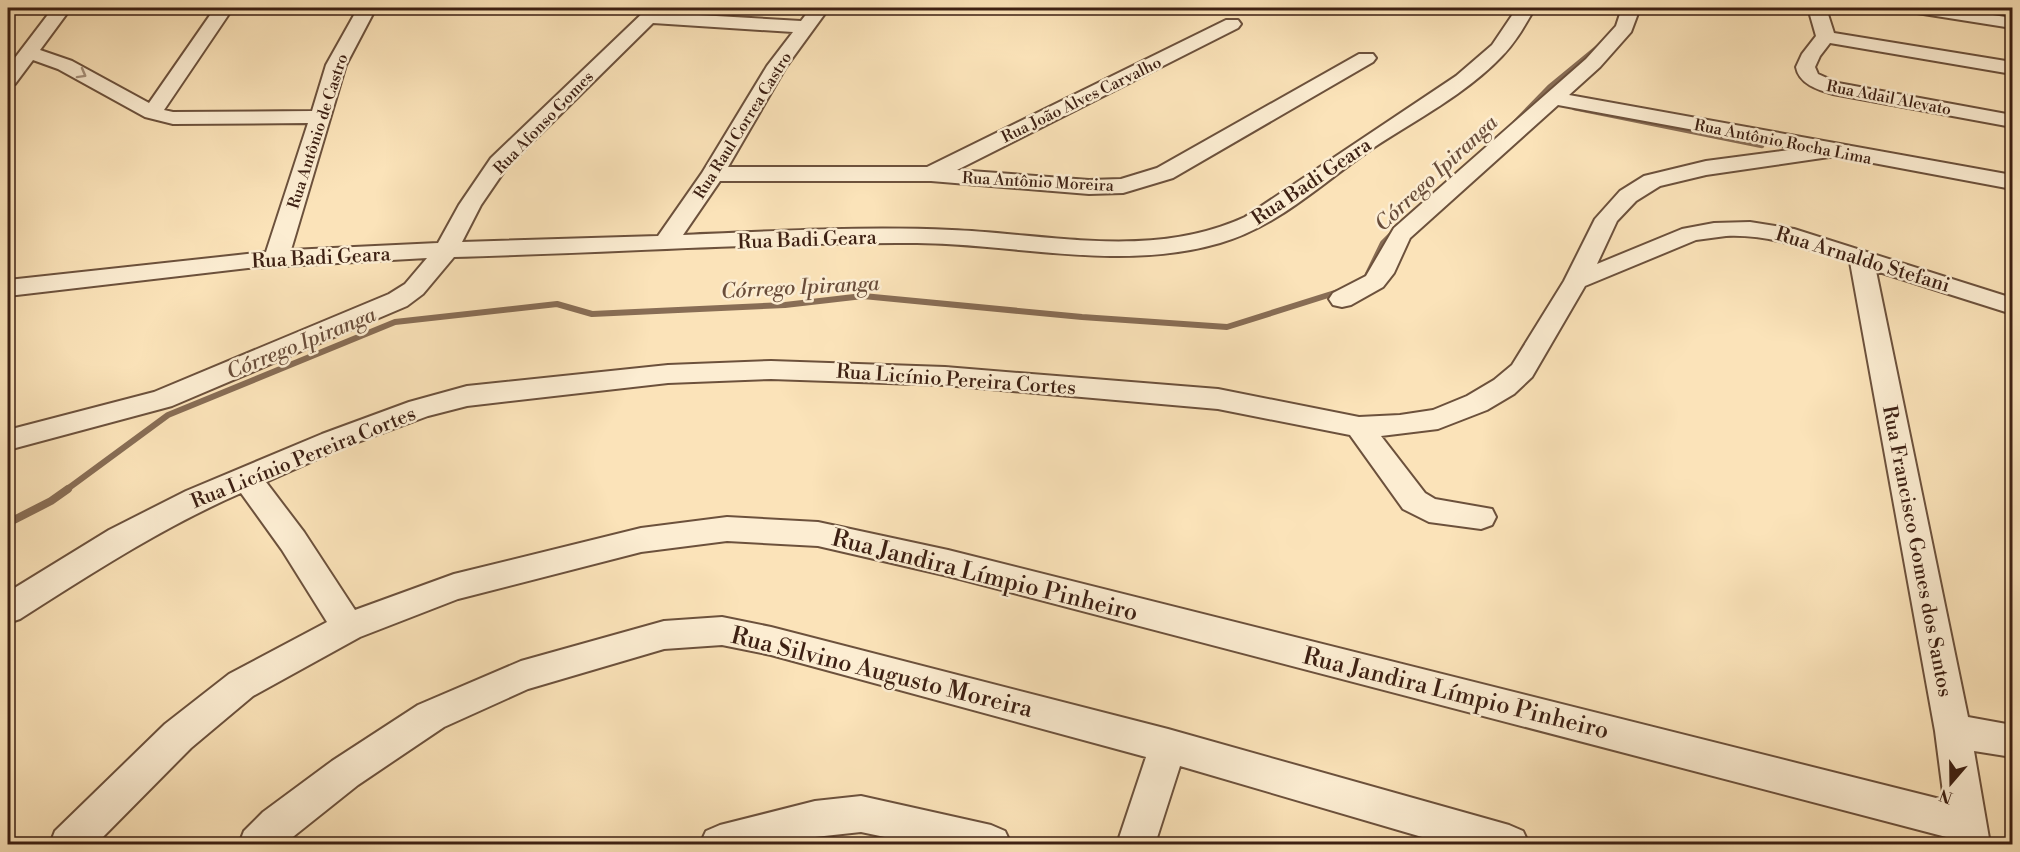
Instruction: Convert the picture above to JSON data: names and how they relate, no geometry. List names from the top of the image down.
{
  "streets": {
    "street": [
      "Rua Adail Alevato",
      "Rua João Alves Carvalho",
      "Rua Afonso Gomes",
      "Rua Raul Correa Castro",
      "Rua Antônio de Castro",
      "Rua Antônio Rocha Lima",
      "Rua Antônio Moreira",
      "Rua Badi Geara",
      "Rua Arnaldo Stefani",
      "Rua Licínio Pereira Cortes",
      "Rua Francisco Gomes dos Santos",
      "Rua Jandira Límpio Pinheiro",
      "Rua Silvino Augusto Moreira"
    ]
  },
  "crossings": [
    ["Rua João Alves Carvalho", "Rua Antônio Moreira"],
    ["Rua Afonso Gomes", "Rua Badi Geara"],
    ["Rua Raul Correa Castro", "Rua Antônio Moreira"],
    ["Rua Raul Correa Castro", "Rua Badi Geara"],
    ["Rua Antônio de Castro", "Rua Badi Geara"],
    ["Rua Antônio Rocha Lima", "Rua Licínio Pereira Cortes"],
    ["Rua Arnaldo Stefani", "Rua Licínio Pereira Cortes"],
    ["Rua Arnaldo Stefani", "Rua Francisco Gomes dos Santos"],
    ["Rua Francisco Gomes dos Santos", "Rua Jandira Límpio Pinheiro"]
  ],
  "water": ["Córrego Ipiranga"],
  "north": "bottom"
}
